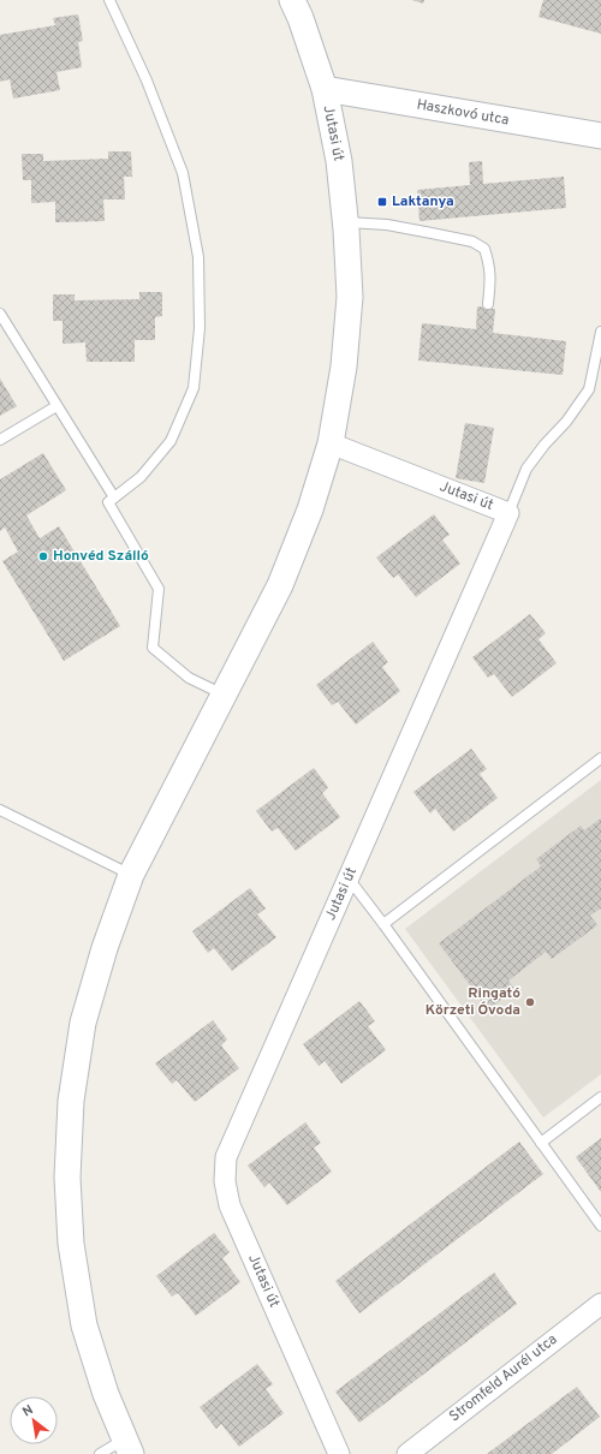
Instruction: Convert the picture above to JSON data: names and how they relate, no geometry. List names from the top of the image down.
{
  "streets": {
    "street": ["Haszkovó utca", "Jutasi út", "Stromfeld Aurél utca"]
  },
  "crossings": [
    ["Haszkovó utca", "Jutasi út"]
  ],
  "places": {
    "transit": ["Laktanya"],
    "other": ["Honvéd Szálló", "Ringató Körzeti Óvoda"]
  },
  "north": "top left"
}
